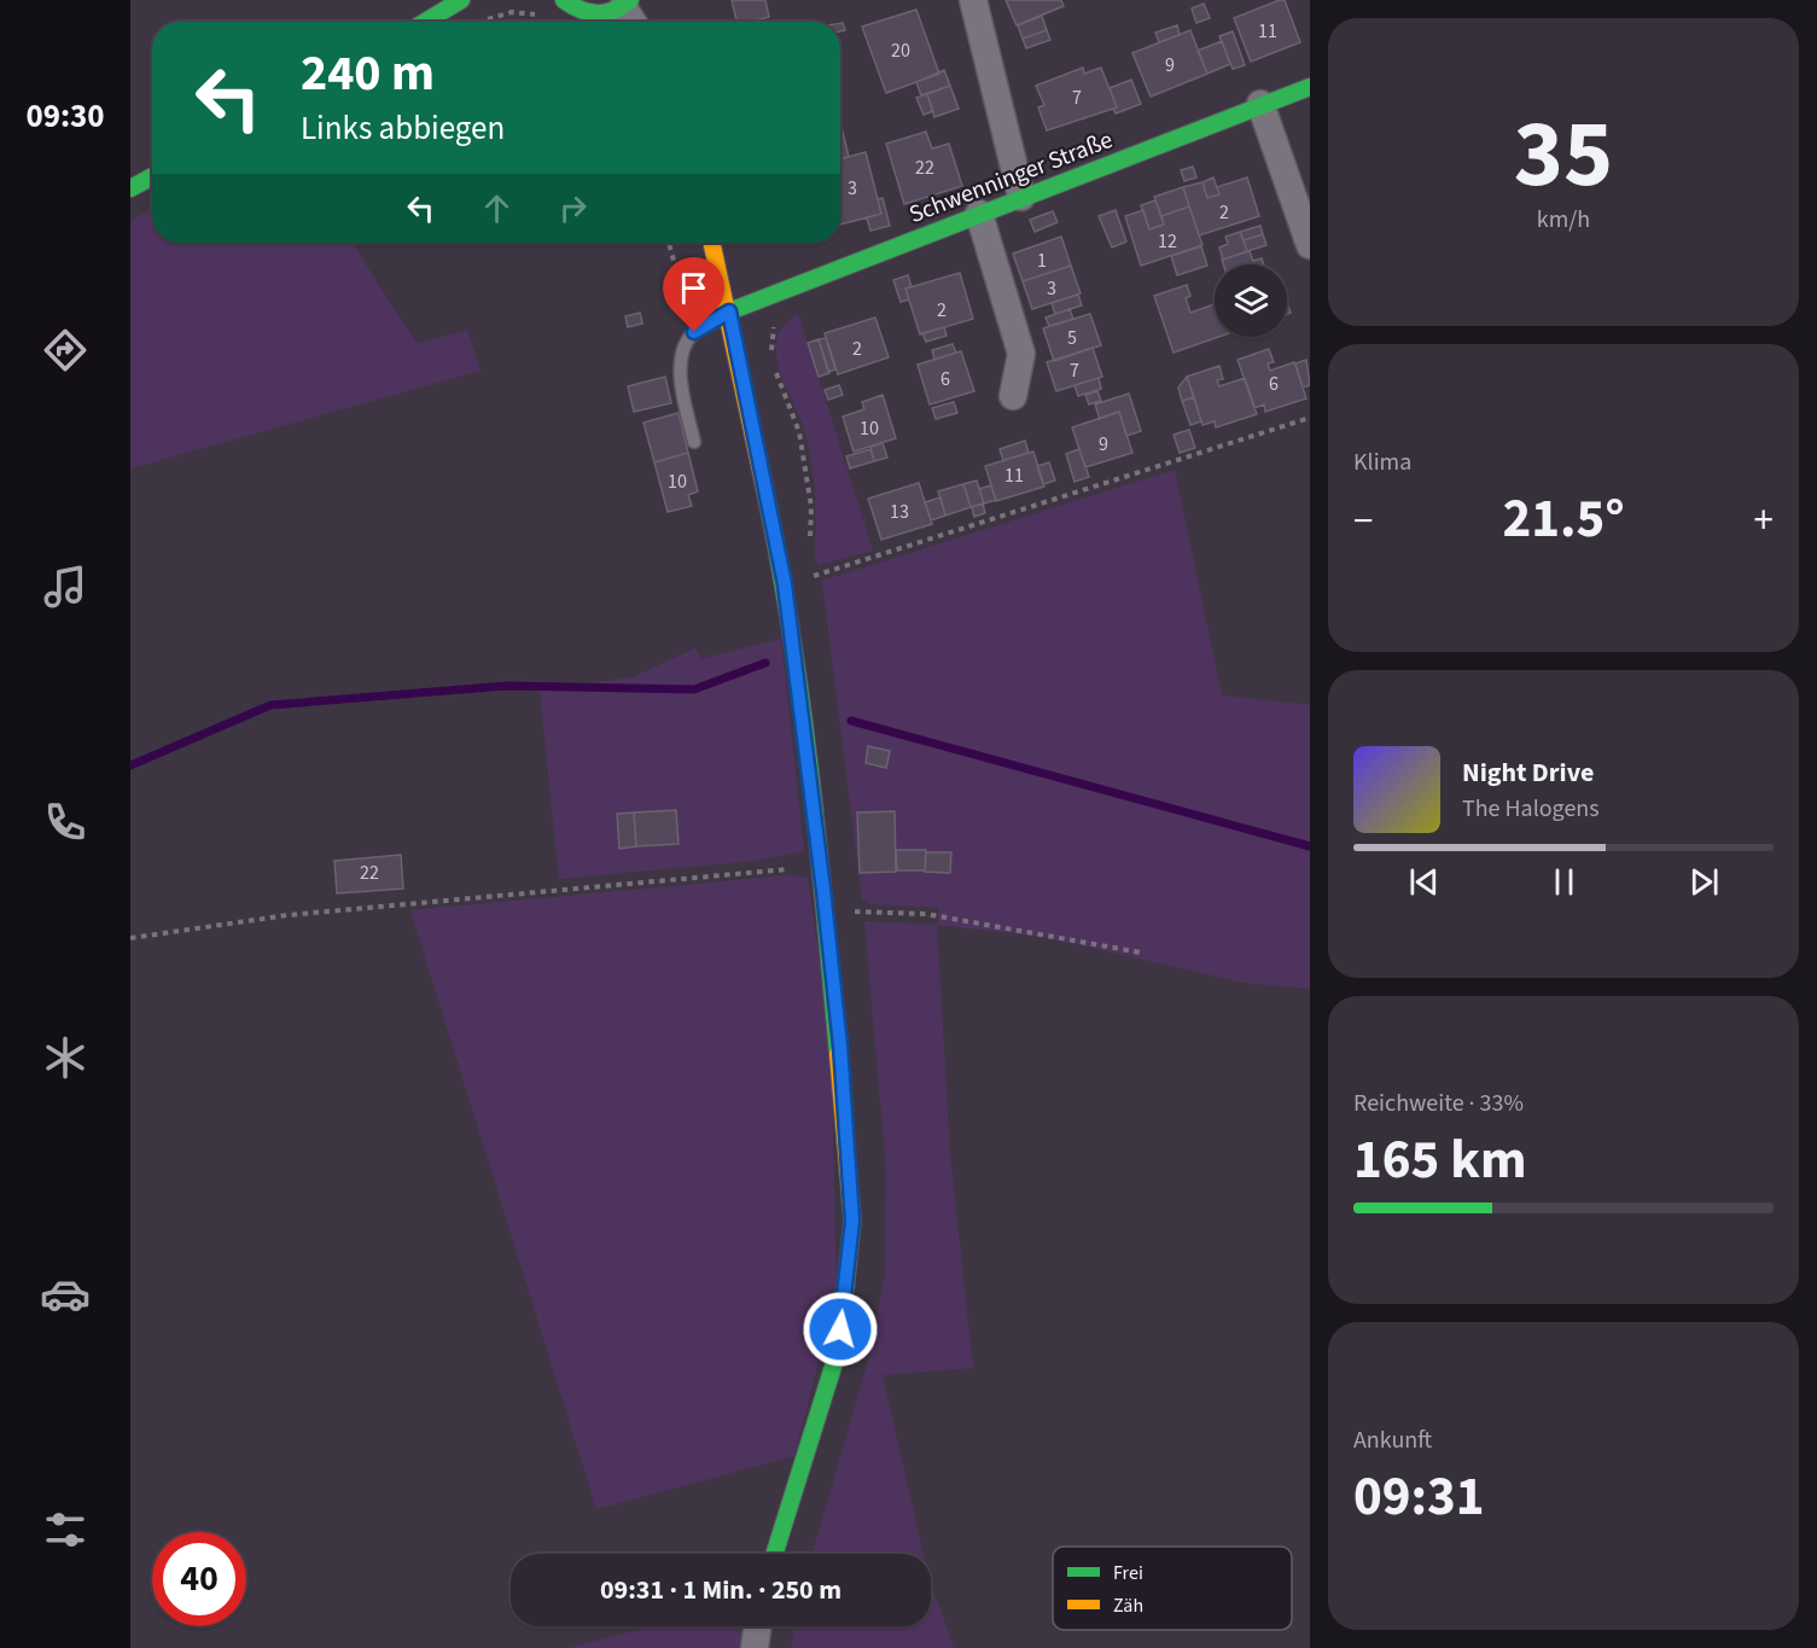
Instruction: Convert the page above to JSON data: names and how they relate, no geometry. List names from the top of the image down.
{
  "streets": {
    "street": ["Schwenninger Straße"]
  },
  "house_numbers": [
    "11",
    "20",
    "9",
    "7",
    "22",
    "3",
    "2",
    "12",
    "1",
    "3",
    "2",
    "5",
    "2",
    "7",
    "6",
    "6",
    "10",
    "9",
    "11",
    "10",
    "13",
    "22"
  ],
  "legend": ["Frei", "Zäh"],
  "page": {
    "tabs": "09:30",
    "tile": [
      ["35", "km/h"],
      "Klima",
      ["Reichweite · 33%", "165 km"],
      ["Ankunft", "09:31"]
    ],
    "turn": ["240 m", "Links abbiegen"],
    "heat": ["−", "21.5°", "+"],
    "song": ["Night Drive", "The Halogens"],
    "limit": "40",
    "trip": "09:31 · 1 Min. · 250 m"
  }
}
